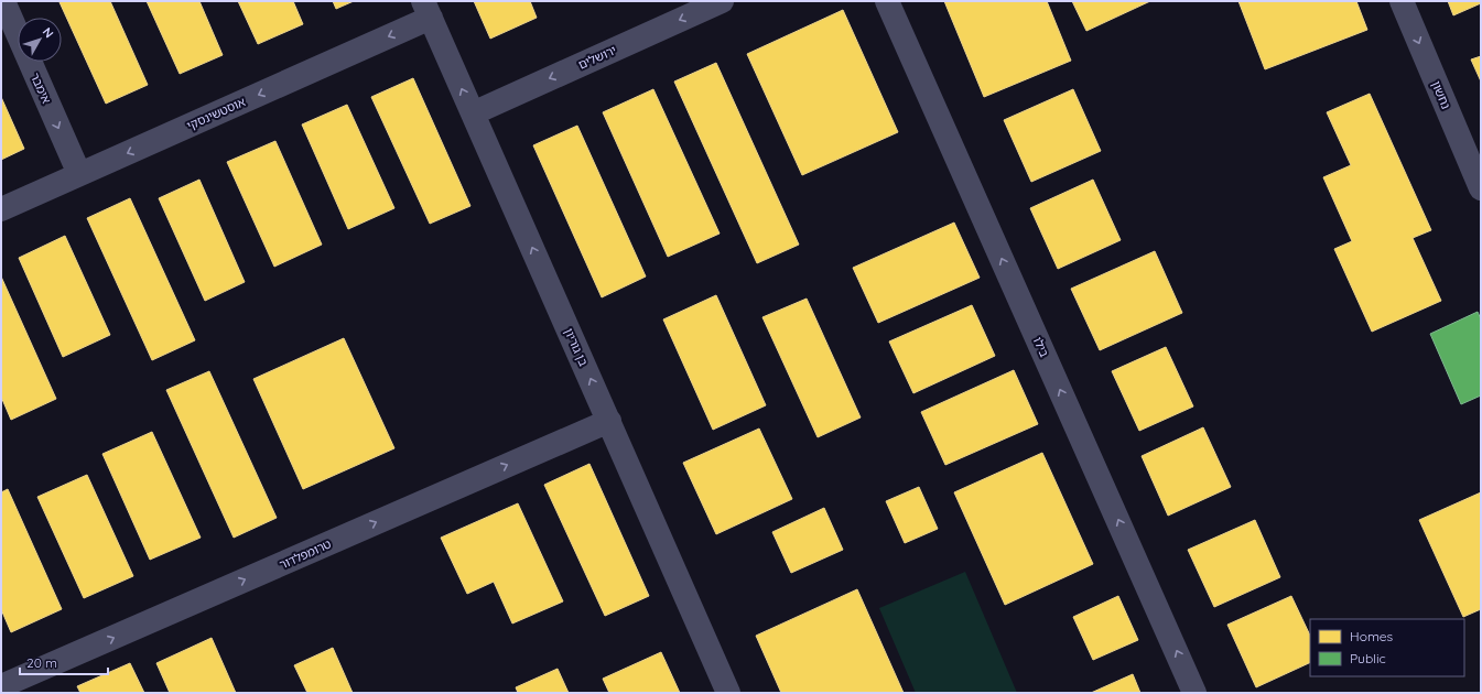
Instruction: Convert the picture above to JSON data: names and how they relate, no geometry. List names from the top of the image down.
{
  "streets": {
    "street": [
      "ירושלים",
      "אימבר",
      "נחשון",
      "אוסטשינסקי",
      "בן גוריון",
      "בילו",
      "טרומפלדור"
    ]
  },
  "crossings": [
    ["ירושלים", "בן גוריון"],
    ["אימבר", "אוסטשינסקי"],
    ["אוסטשינסקי", "בן גוריון"],
    ["בן גוריון", "טרומפלדור"]
  ],
  "one_way": [
    "ירושלים",
    "אימבר",
    "נחשון",
    "אוסטשינסקי",
    "בן גוריון",
    "בילו",
    "טרומפלדור"
  ],
  "legend": ["Homes", "Public"],
  "scale_bar": "20 m",
  "north": "top right"
}
